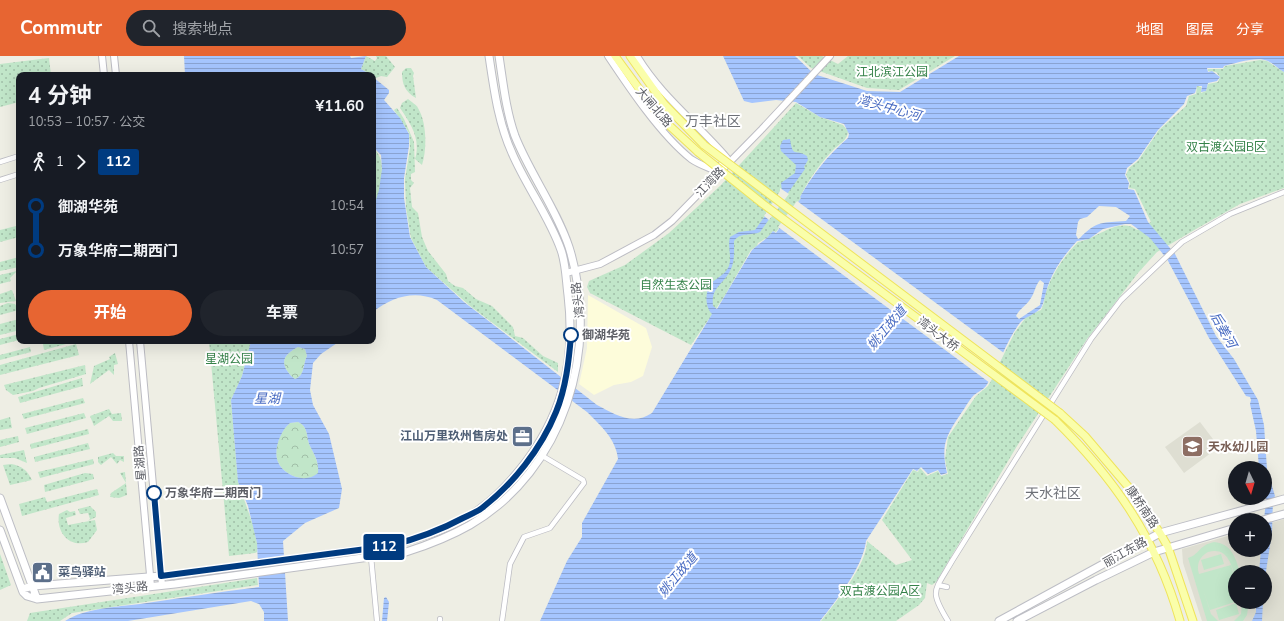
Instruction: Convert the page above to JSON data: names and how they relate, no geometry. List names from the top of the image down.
{
  "streets": {
    "main road": [
      "大闸北路",
      "湾头路",
      "湾头大桥",
      "康桥南路",
      "丽江东路"
    ],
    "street": ["江湾路", "星湖路"]
  },
  "crossings": [
    ["大闸北路", "湾头大桥"],
    ["江湾路", "湾头路"],
    ["湾头路", "星湖路"],
    ["湾头大桥", "康桥南路"],
    ["康桥南路", "丽江东路"]
  ],
  "districts": ["万丰社区", "天水社区"],
  "water": [
    "湾头中心河",
    "姚江故道",
    "后姜河",
    "星湖"
  ],
  "parks": [
    "江北滨江公园",
    "双古渡公园B区",
    "自然生态公园",
    "星湖公园",
    "双古渡公园A区"
  ],
  "places": {
    "other": ["御湖华苑", "万象华府二期西门"],
    "office": ["江山万里玖州售房处"],
    "school or university": ["天水幼儿园"],
    "public building": ["菜鸟驿站"]
  },
  "lines": ["bus line 112"],
  "north": "bottom",
  "page": {
    "header": "Commutr",
    "search": "搜索地点",
    "nav": ["地图", "图层", "分享"],
    "on_map": "112",
    "heading": ["4 分钟", "10:53 – 10:57 · 公交", "¥11.60"],
    "legs": ["1", "112"],
    "list": [
      {
        "name": "御湖华苑",
        "value": "10:54"
      },
      {
        "name": "万象华府二期西门",
        "value": "10:57"
      }
    ],
    "buttons": ["开始", "车票"],
    "map_buttons": ["+", "−"]
  }
}
